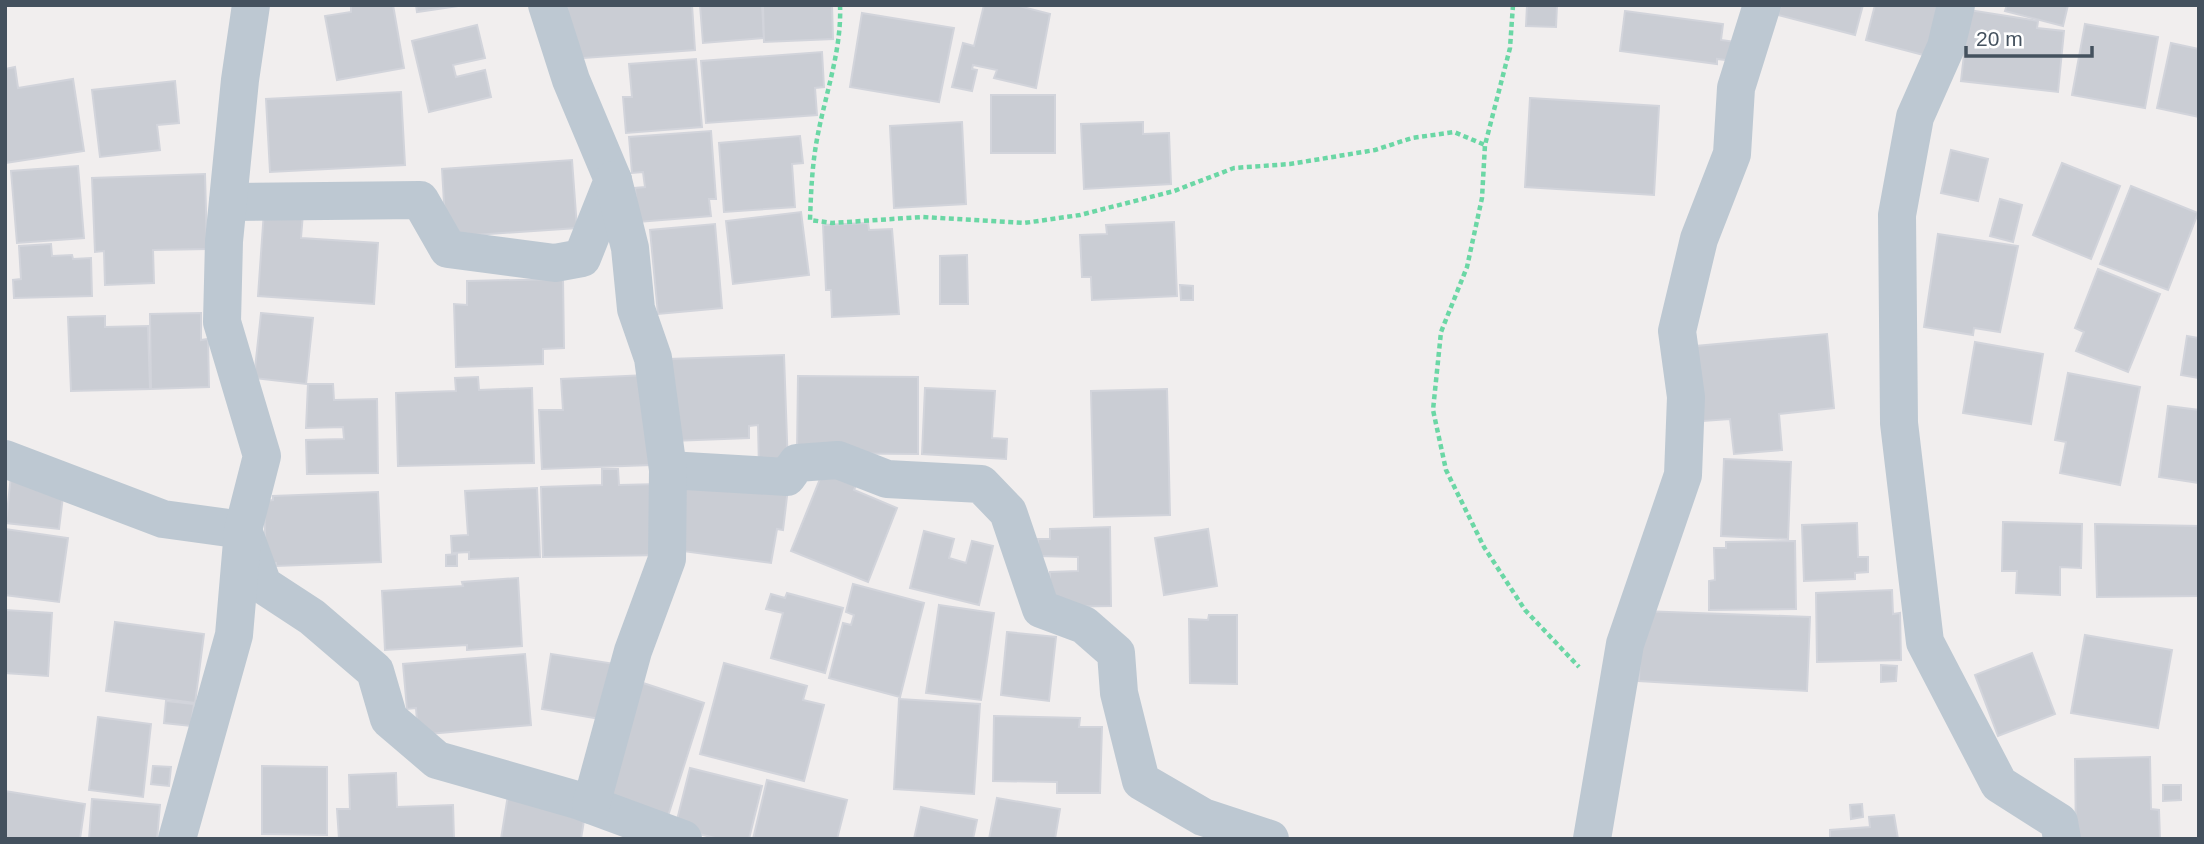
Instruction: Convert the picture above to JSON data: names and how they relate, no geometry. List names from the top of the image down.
{
  "scale_bar": "20 m"
}
